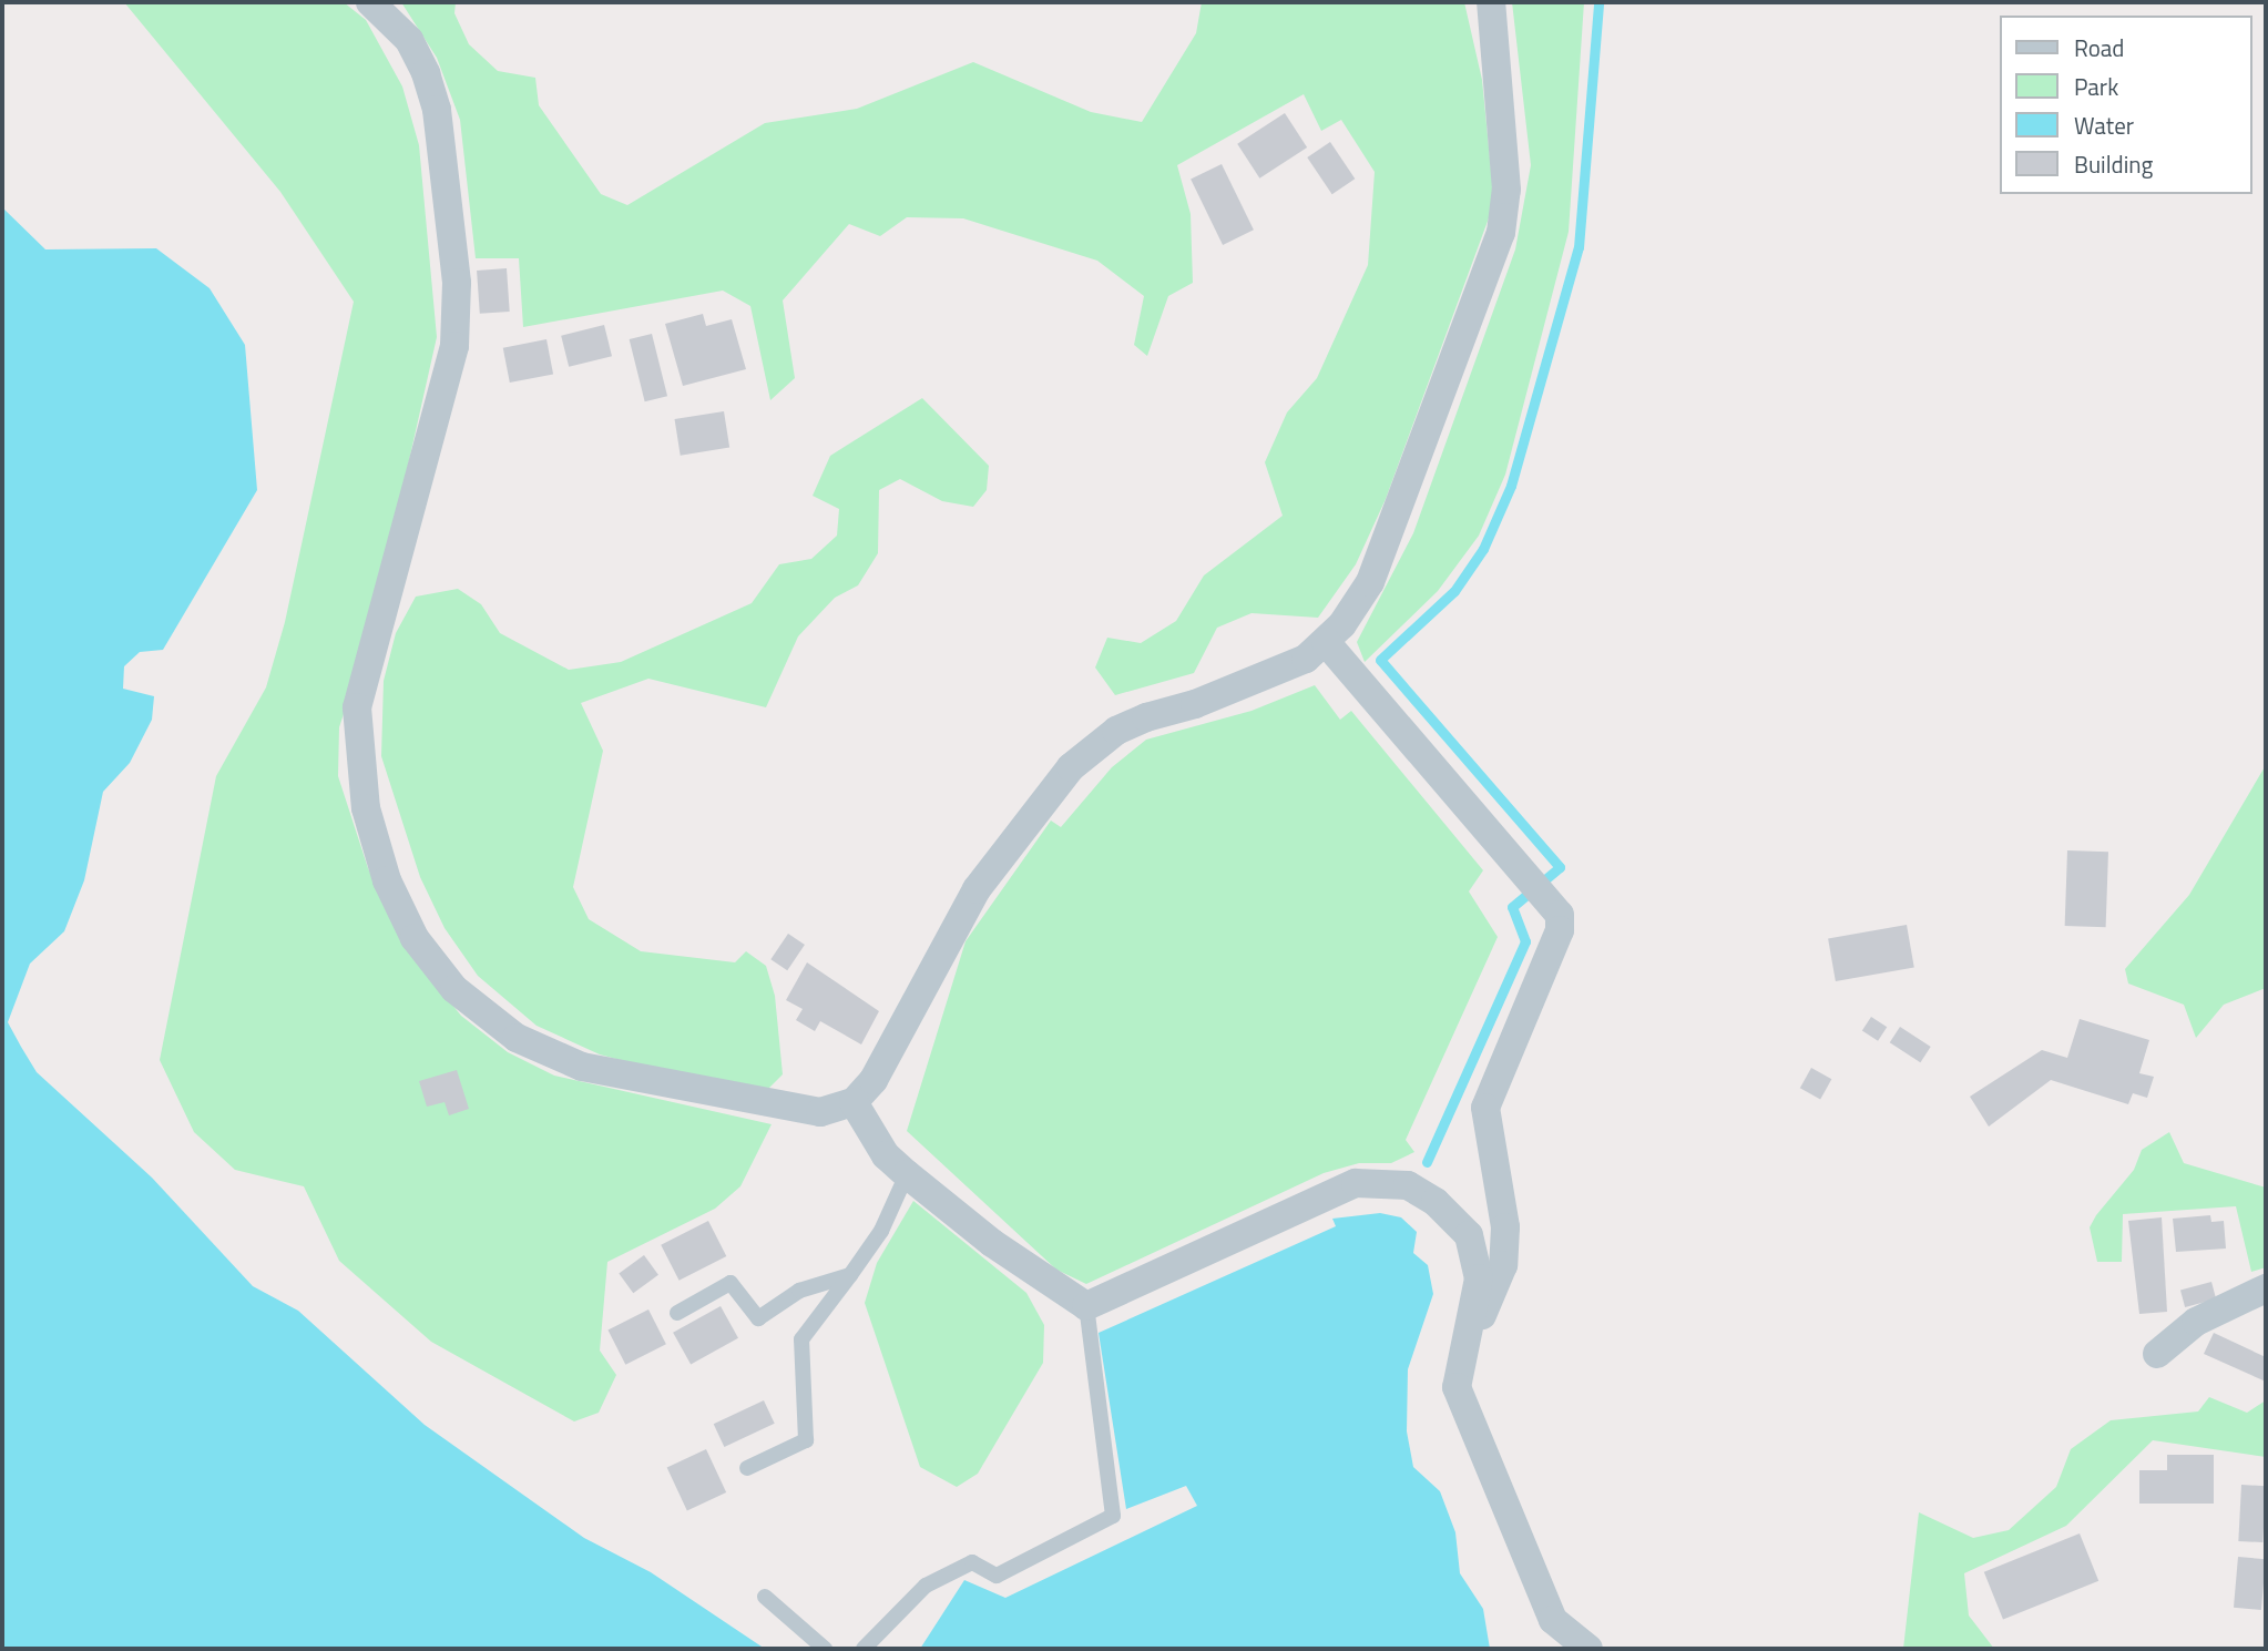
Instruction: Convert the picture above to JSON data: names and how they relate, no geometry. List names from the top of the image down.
{
  "legend": [
    "Road",
    "Park",
    "Water",
    "Building"
  ]
}
